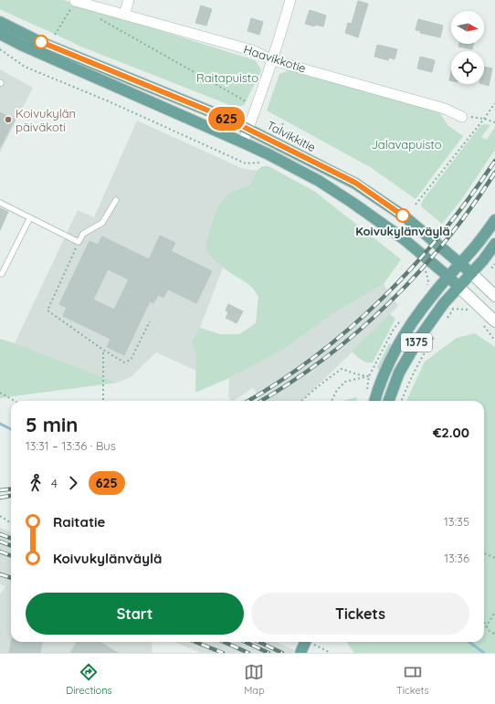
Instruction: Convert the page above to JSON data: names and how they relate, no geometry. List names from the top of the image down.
{
  "streets": {
    "main road": ["Talvikkitie", "1375"],
    "street": ["Haavikkotie"]
  },
  "crossings": [
    ["Talvikkitie", "1375"]
  ],
  "parks": ["Raitapuisto", "Jalavapuisto"],
  "places": ["Koivukylän päiväkoti", "Koivukylänväylä"],
  "lines": ["bus line 625"],
  "north": "right",
  "page": {
    "on_map": "625",
    "heading": ["5 min", "13:31 – 13:36 · Bus", "€2.00"],
    "legs": ["4", "625"],
    "list": [
      {
        "name": "Raitatie",
        "value": "13:35"
      },
      {
        "name": "Koivukylänväylä",
        "value": "13:36"
      }
    ],
    "buttons": ["Start", "Tickets"],
    "tabs": ["Directions", "Map", "Tickets"]
  }
}
